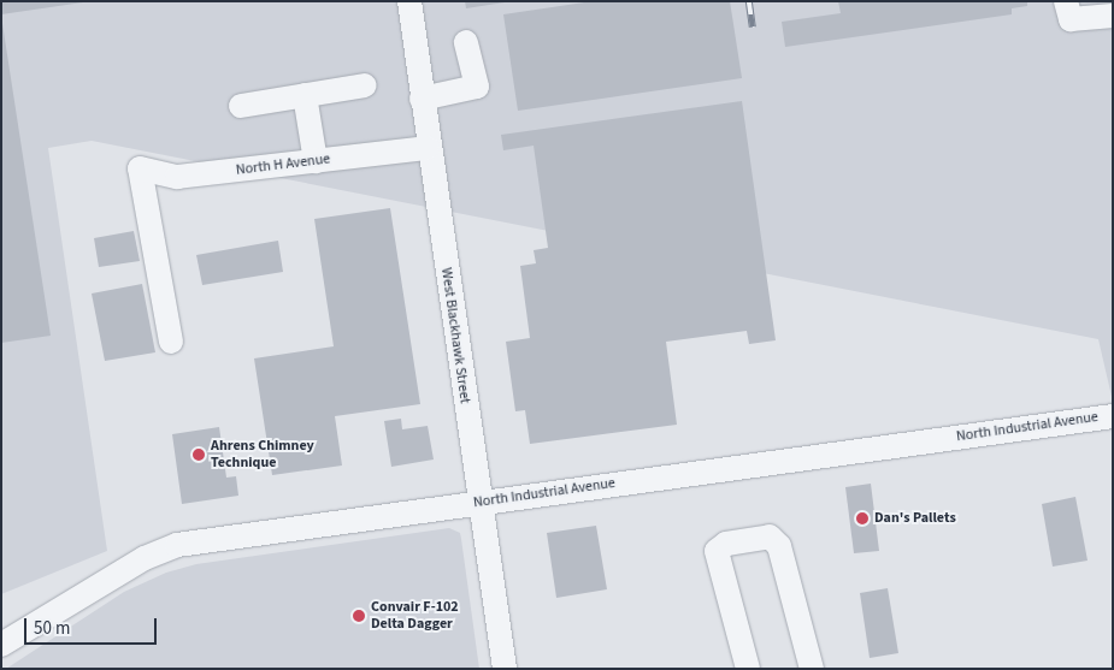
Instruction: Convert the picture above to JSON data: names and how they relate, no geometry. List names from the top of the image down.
{
  "streets": {
    "street": ["North H Avenue", "West Blackhawk Street", "North Industrial Avenue"]
  },
  "crossings": [
    ["North H Avenue", "West Blackhawk Street"],
    ["West Blackhawk Street", "North Industrial Avenue"]
  ],
  "places": ["Ahrens Chimney Technique", "Dan's Pallets", "Convair F-102 Delta Dagger"],
  "scale_bar": "50 m"
}
